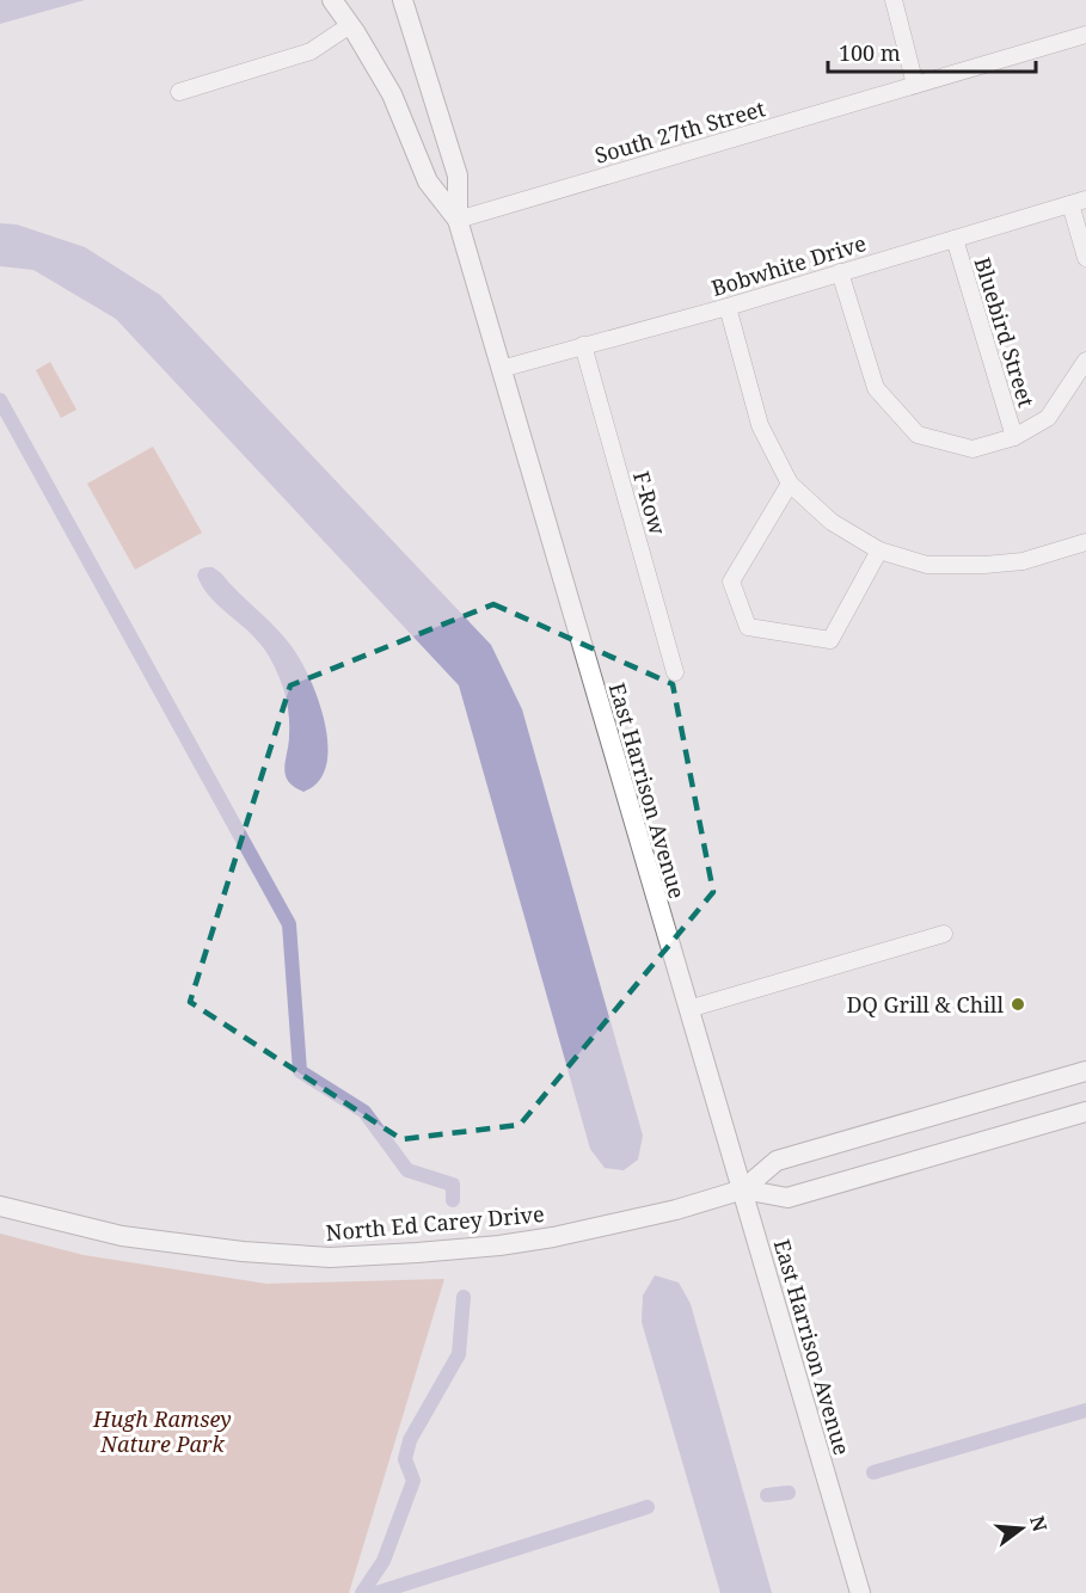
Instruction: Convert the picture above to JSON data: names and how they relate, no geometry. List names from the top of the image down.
{
  "streets": {
    "main road": ["East Harrison Avenue", "North Ed Carey Drive"],
    "street": [
      "South 27th Street",
      "Bobwhite Drive",
      "Bluebird Street",
      "F-Row"
    ]
  },
  "crossings": [
    ["South 27th Street", "East Harrison Avenue"],
    ["Bobwhite Drive", "Bluebird Street"],
    ["Bobwhite Drive", "F-Row"],
    ["Bobwhite Drive", "East Harrison Avenue"],
    ["East Harrison Avenue", "North Ed Carey Drive"]
  ],
  "parks": ["Hugh Ramsey Nature Park"],
  "places": ["DQ Grill & Chill"],
  "scale_bar": "100 m",
  "north": "right"
}
